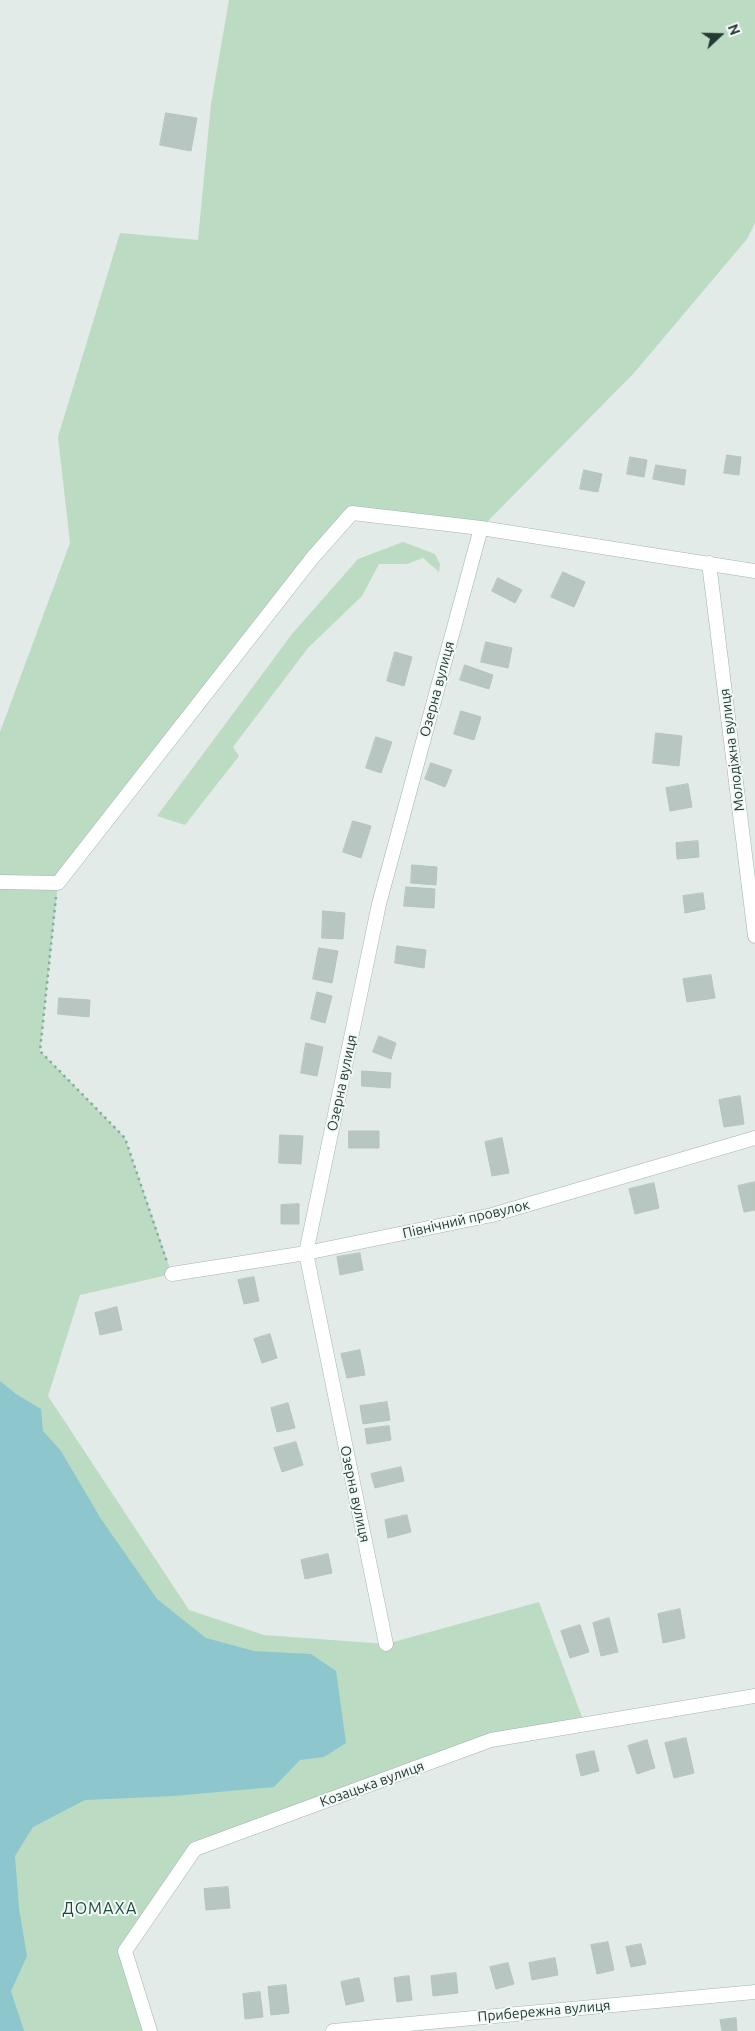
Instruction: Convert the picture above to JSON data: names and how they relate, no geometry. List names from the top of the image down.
{
  "streets": {
    "street": [
      "Озерна вулиця",
      "Молодіжна вулиця",
      "Північний провулок",
      "Козацька вулиця",
      "Прибережна вулиця"
    ]
  },
  "crossings": [
    ["Озерна вулиця", "Північний провулок"]
  ],
  "districts": ["ДОМАХА"],
  "north": "right"
}
